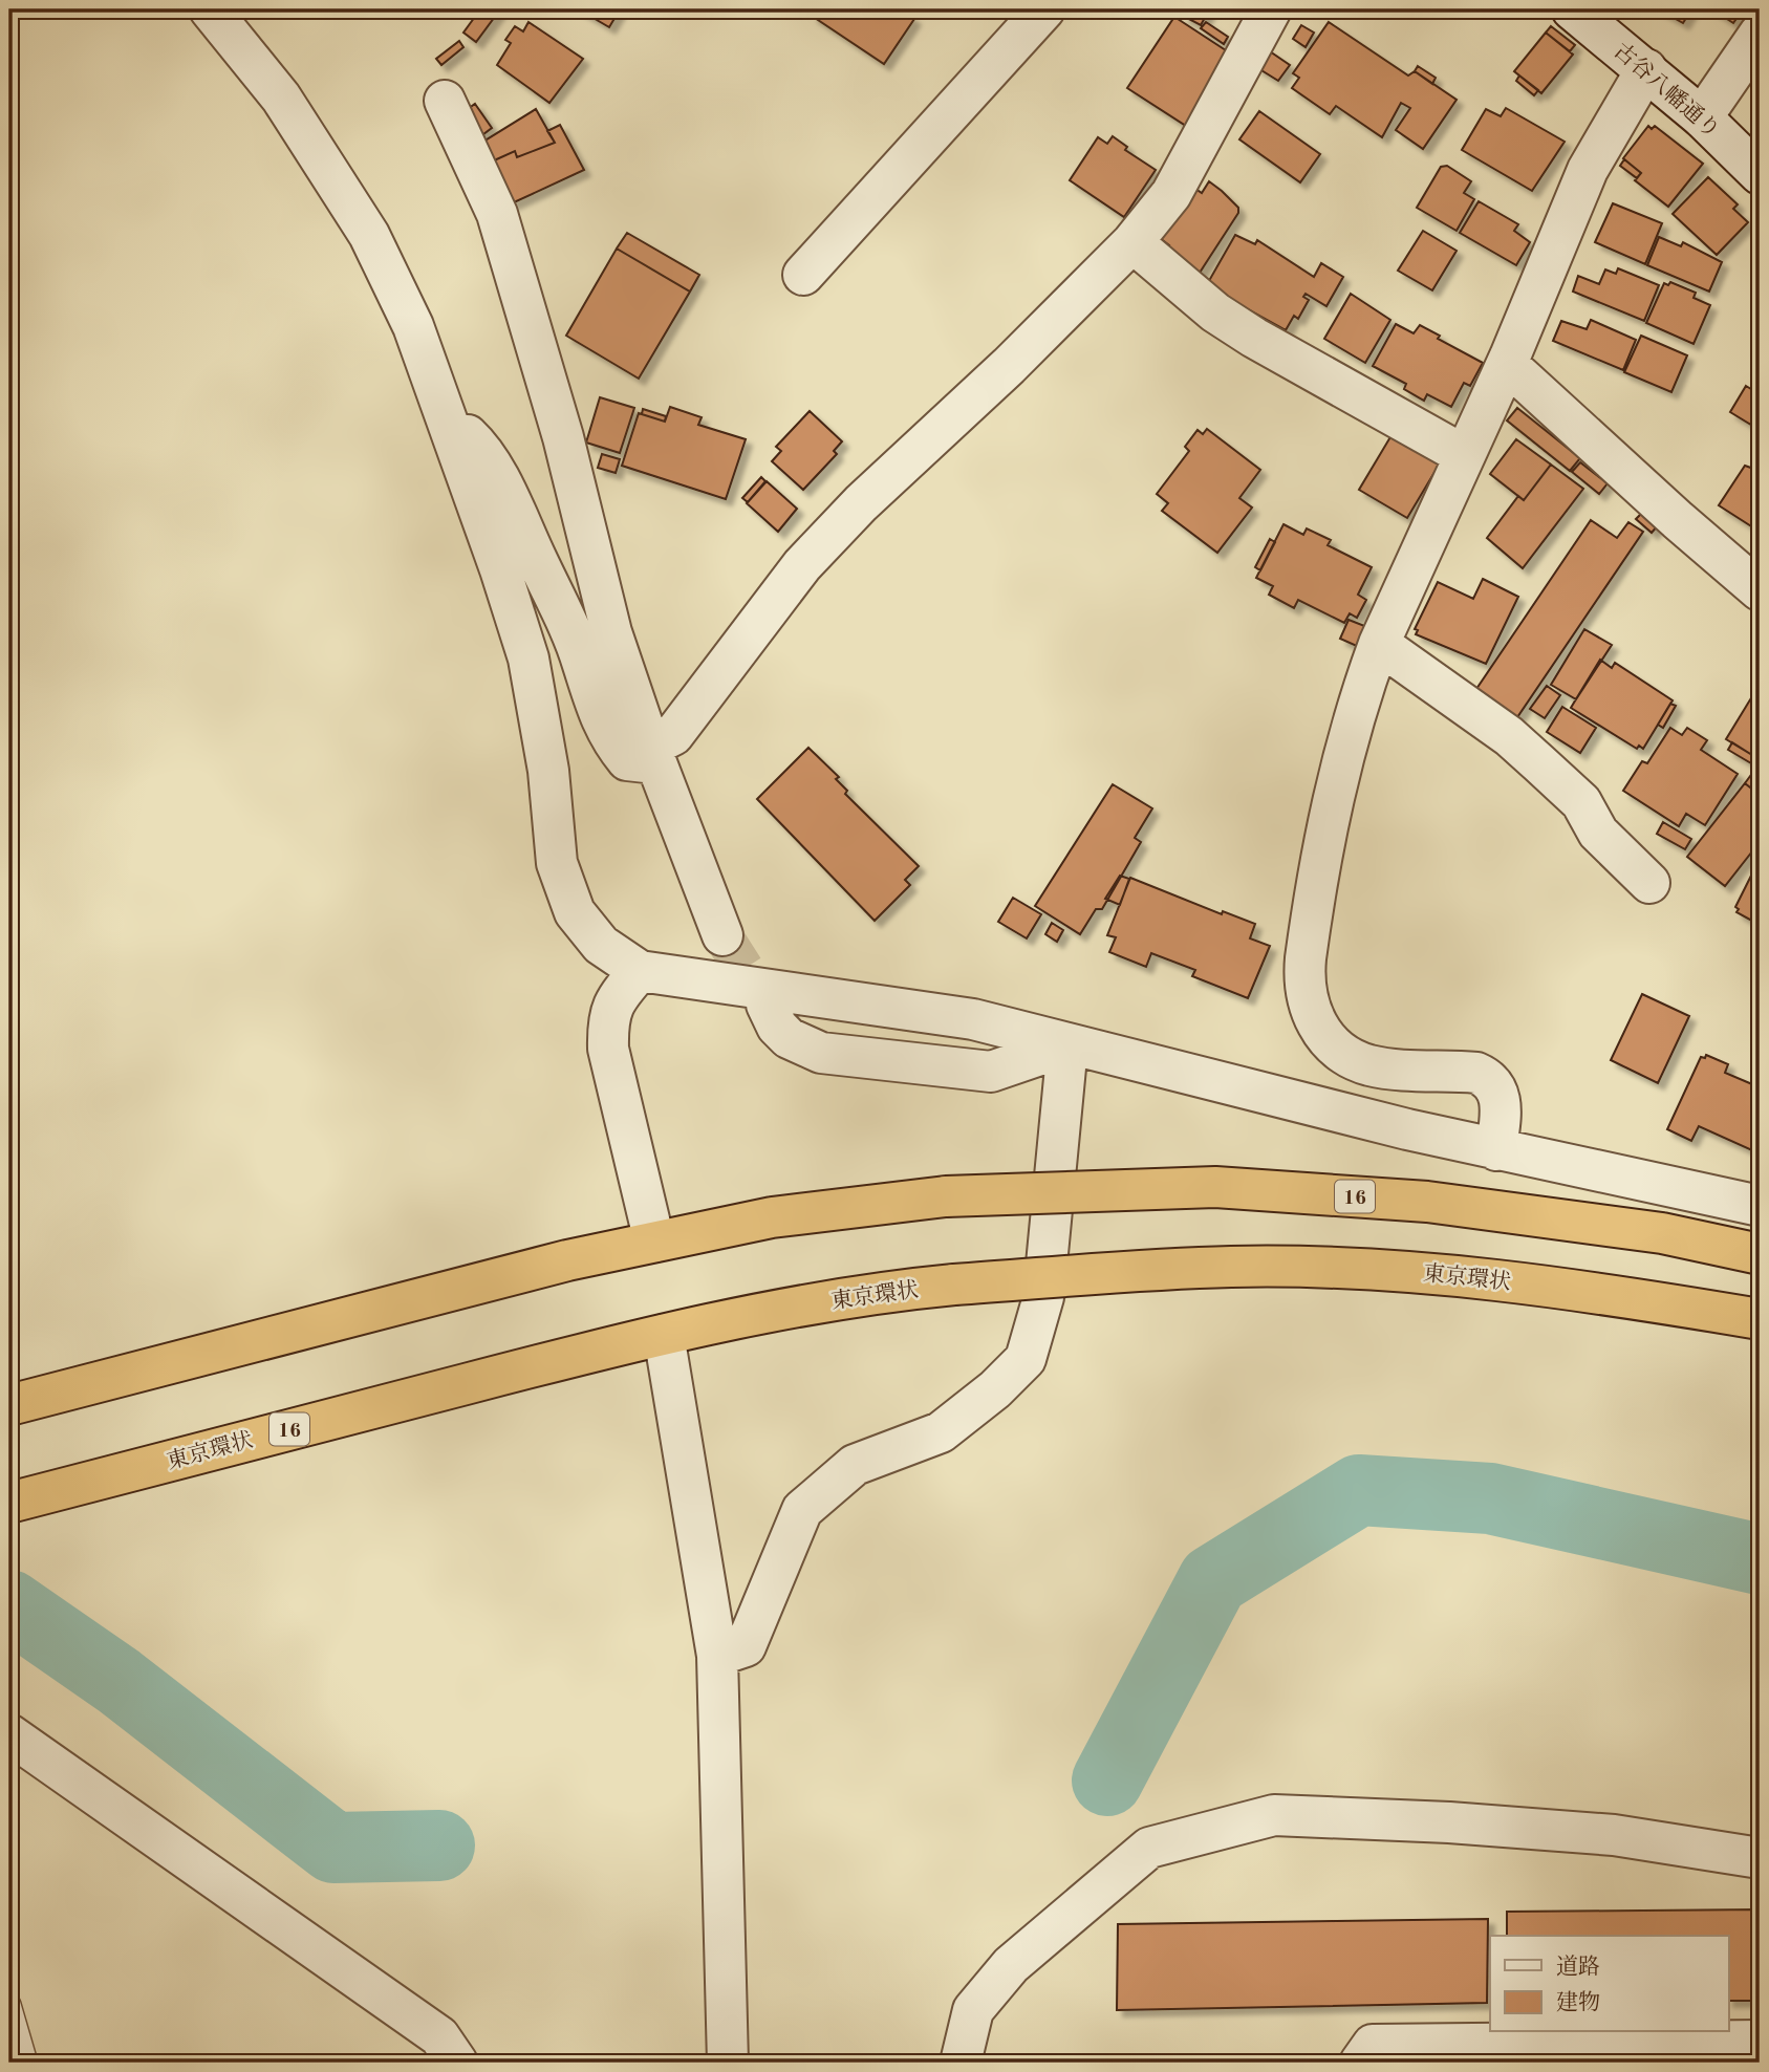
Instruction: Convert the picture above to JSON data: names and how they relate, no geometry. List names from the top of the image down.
{
  "streets": {
    "highway": ["16", "東京環状"],
    "street": ["古谷八幡通り"]
  },
  "legend": ["道路", "建物"]
}
